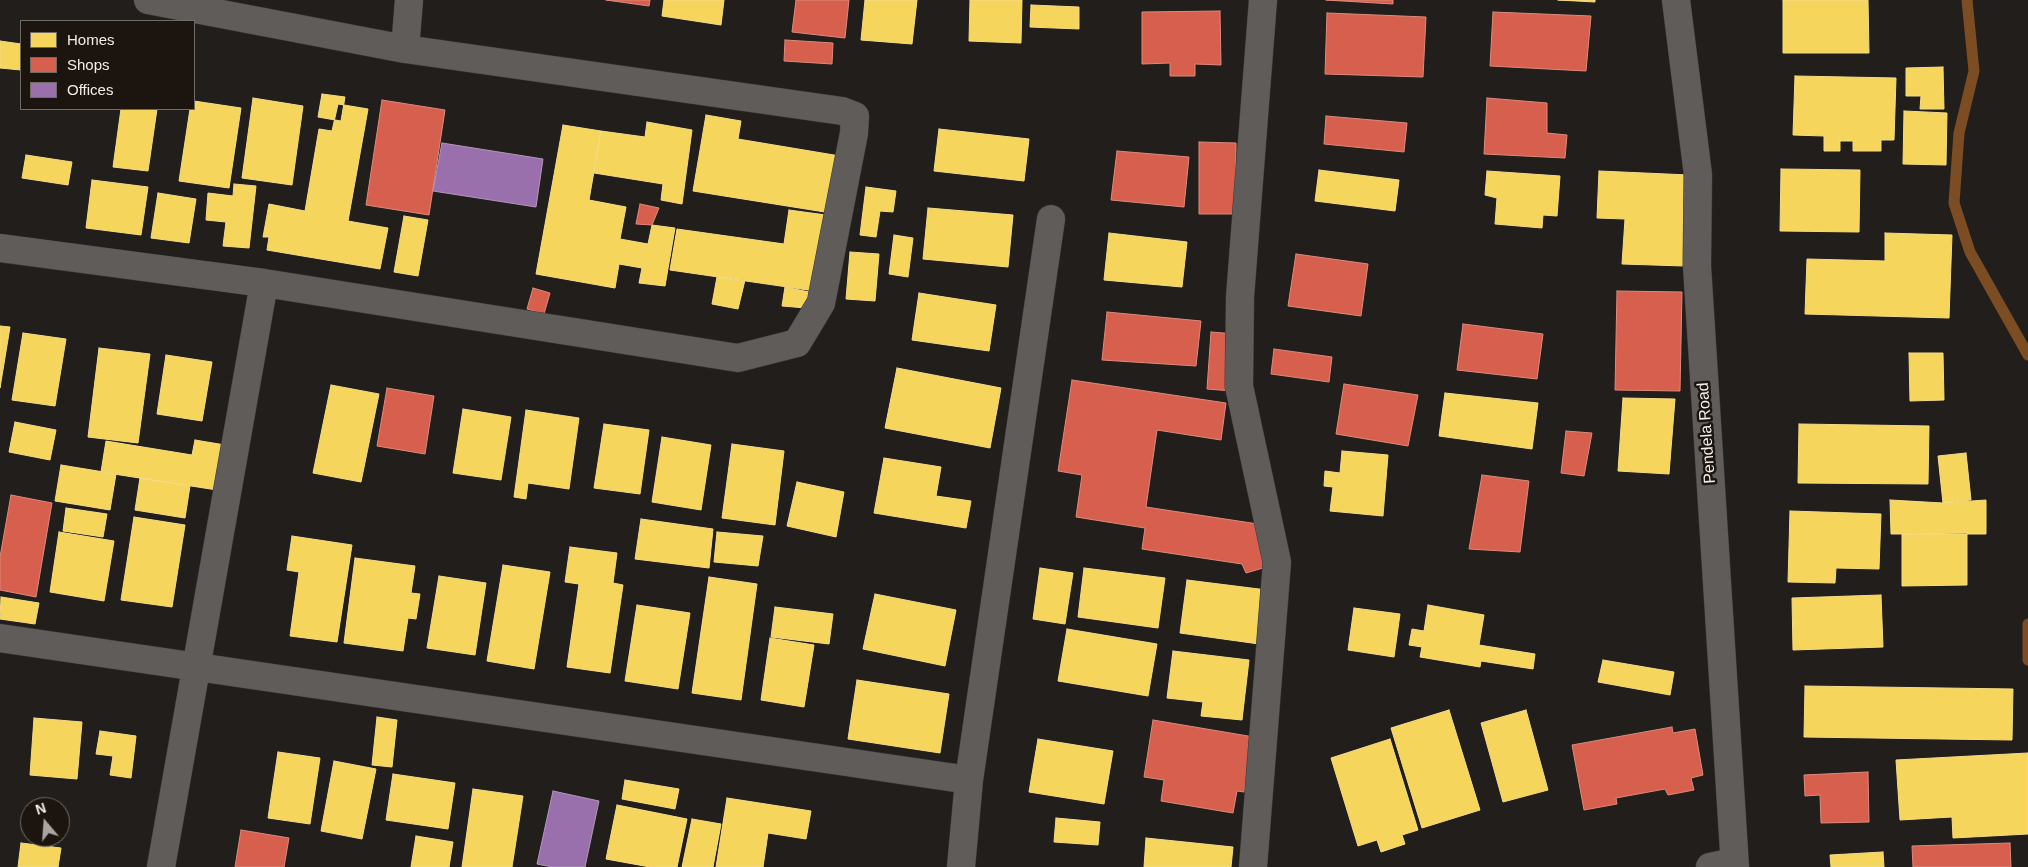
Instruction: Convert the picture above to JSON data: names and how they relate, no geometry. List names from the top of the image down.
{
  "streets": {
    "street": ["Pendela Road"]
  },
  "legend": ["Homes", "Shops", "Offices"],
  "north": "top"
}
